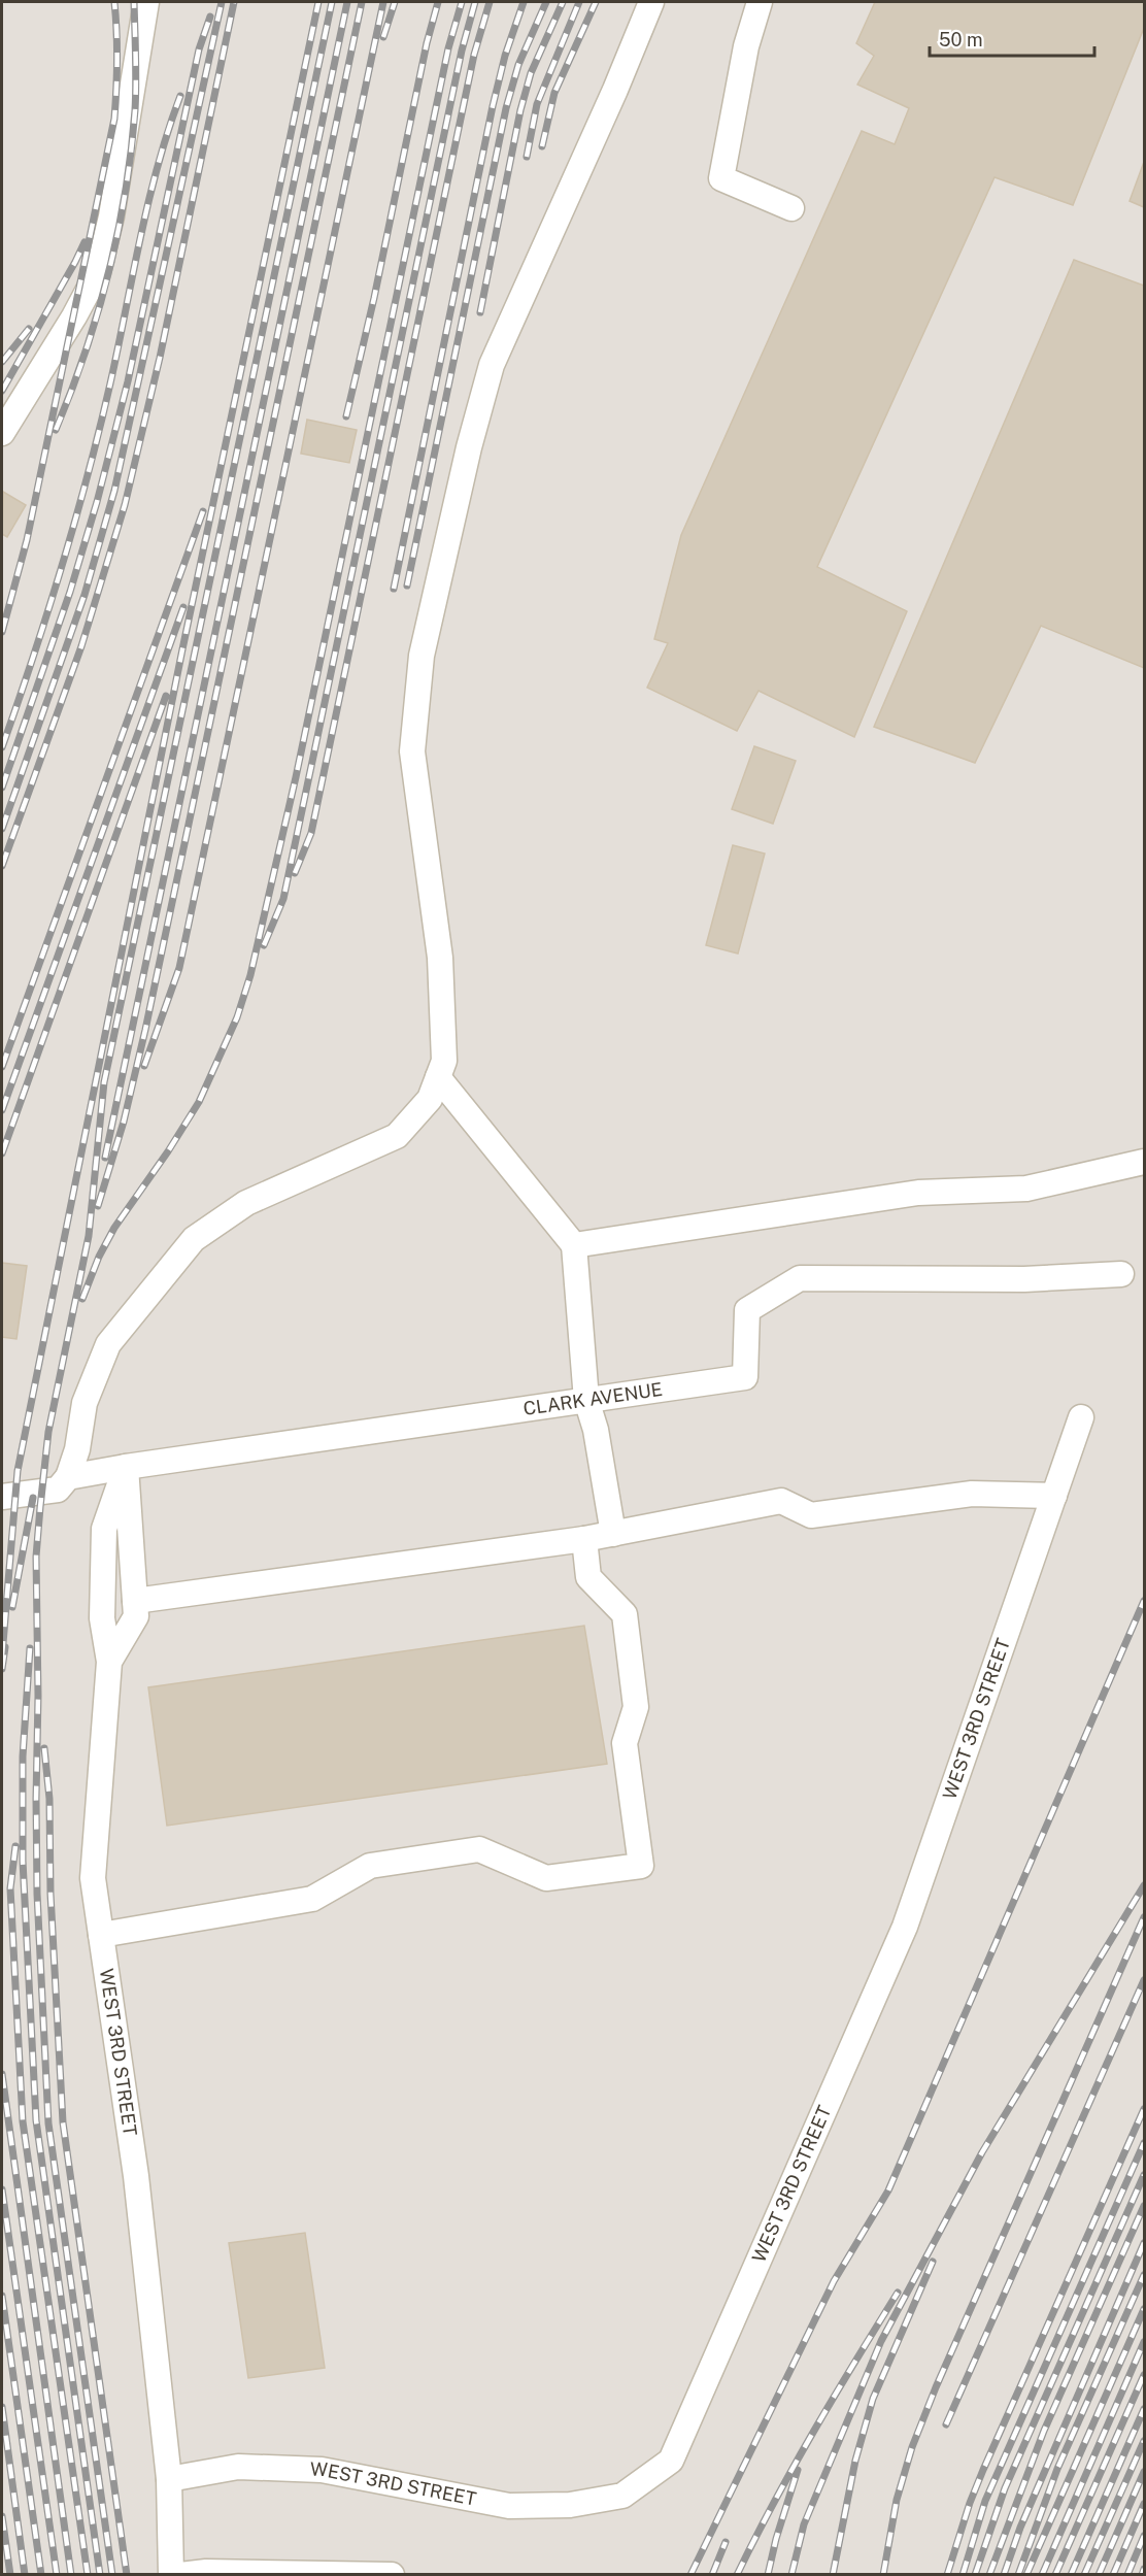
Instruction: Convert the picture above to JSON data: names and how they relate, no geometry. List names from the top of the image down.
{
  "streets": {
    "street": ["CLARK AVENUE", "WEST 3RD STREET"]
  },
  "crossings": [
    ["CLARK AVENUE", "WEST 3RD STREET"]
  ],
  "scale_bar": "50 m"
}
